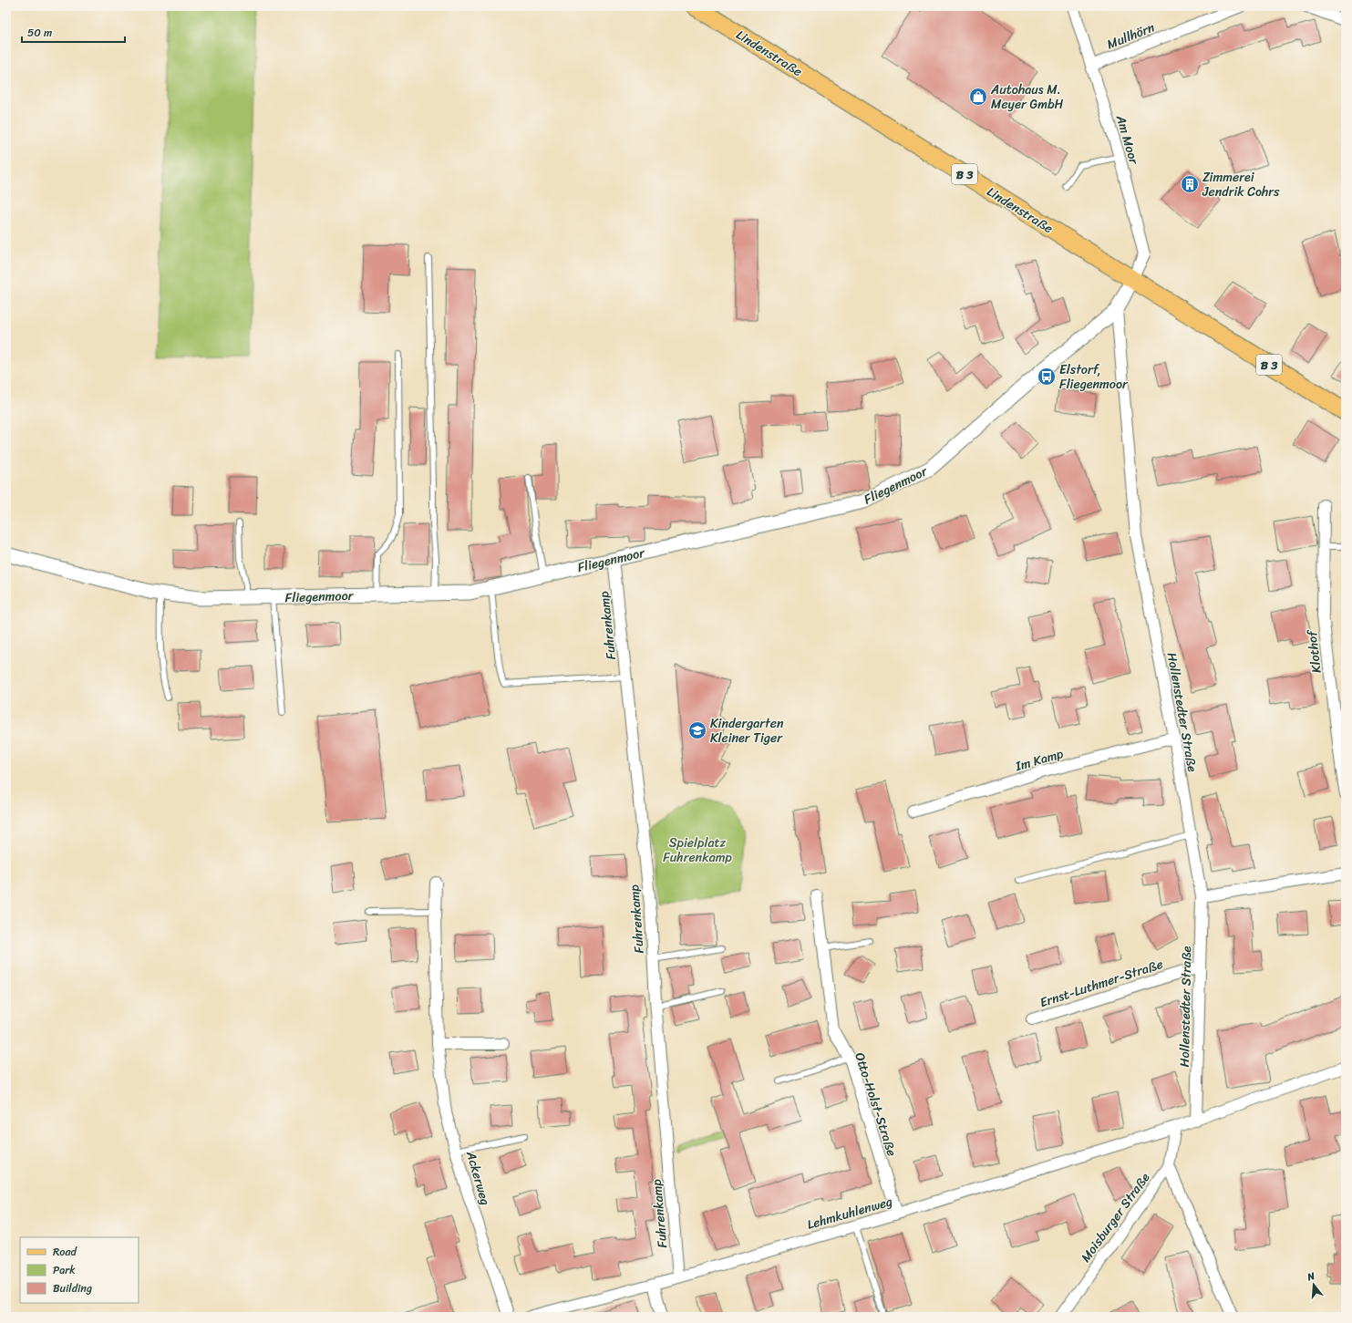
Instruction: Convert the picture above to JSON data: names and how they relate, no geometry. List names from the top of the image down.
{
  "streets": {
    "main road": ["Lindenstraße", "B 3"],
    "street": [
      "Mullhörn",
      "Am Moor",
      "Fliegenmoor",
      "Fuhrenkamp",
      "Klothof",
      "Hollenstedter Straße",
      "Im Kamp",
      "Ernst-Luthmer-Straße",
      "Otto-Holst-Straße",
      "Ackerweg",
      "Lehmkuhlenweg",
      "Moisburger Straße"
    ]
  },
  "crossings": [
    ["Mullhörn", "Am Moor"],
    ["Lindenstraße", "Am Moor"],
    ["Lindenstraße", "Fliegenmoor"],
    ["Am Moor", "Fliegenmoor"],
    ["Fliegenmoor", "Fuhrenkamp"],
    ["Fliegenmoor", "Hollenstedter Straße"],
    ["Fuhrenkamp", "Lehmkuhlenweg"],
    ["Hollenstedter Straße", "Im Kamp"],
    ["Hollenstedter Straße", "Ernst-Luthmer-Straße"],
    ["Hollenstedter Straße", "Lehmkuhlenweg"],
    ["Otto-Holst-Straße", "Lehmkuhlenweg"],
    ["Lehmkuhlenweg", "Moisburger Straße"]
  ],
  "parks": ["Spielplatz Fuhrenkamp"],
  "places": {
    "shop": ["Autohaus M. Meyer GmbH"],
    "building": ["Zimmerei Jendrik Cohrs"],
    "bus stop": ["Elstorf, Fliegenmoor"],
    "school or university": ["Kindergarten Kleiner Tiger"]
  },
  "legend": ["Road", "Park", "Building"],
  "scale_bar": "50 m",
  "north": "top"
}
